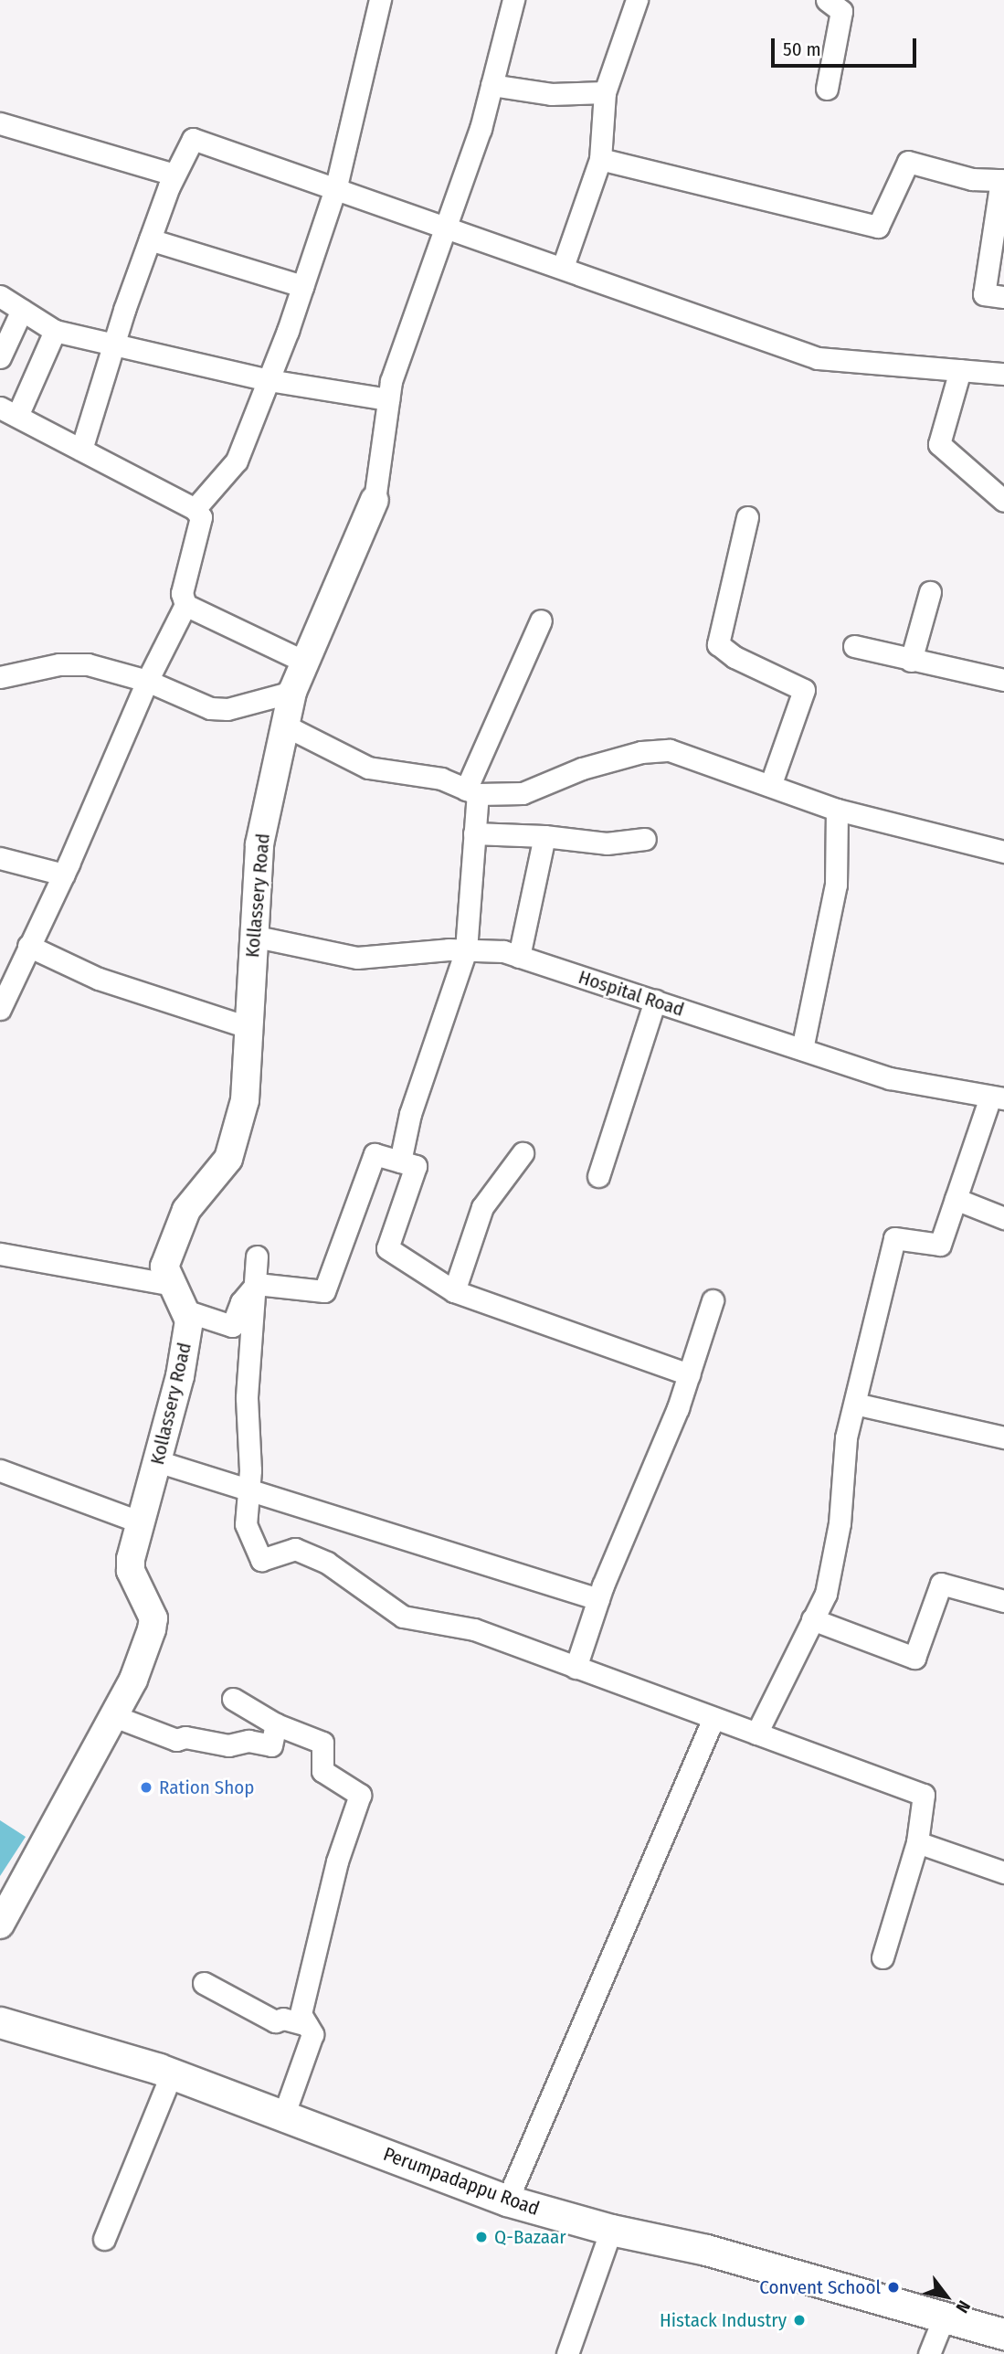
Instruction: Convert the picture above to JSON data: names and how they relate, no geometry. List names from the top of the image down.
{
  "streets": {
    "main road": ["Perumpadappu Road"],
    "street": ["Kollassery Road", "Hospital Road"]
  },
  "crossings": [
    ["Kollassery Road", "Hospital Road"]
  ],
  "places": [
    "Ration Shop",
    "Q-Bazaar",
    "Convent School",
    "Histack Industry"
  ],
  "scale_bar": "50 m",
  "north": "bottom right"
}
